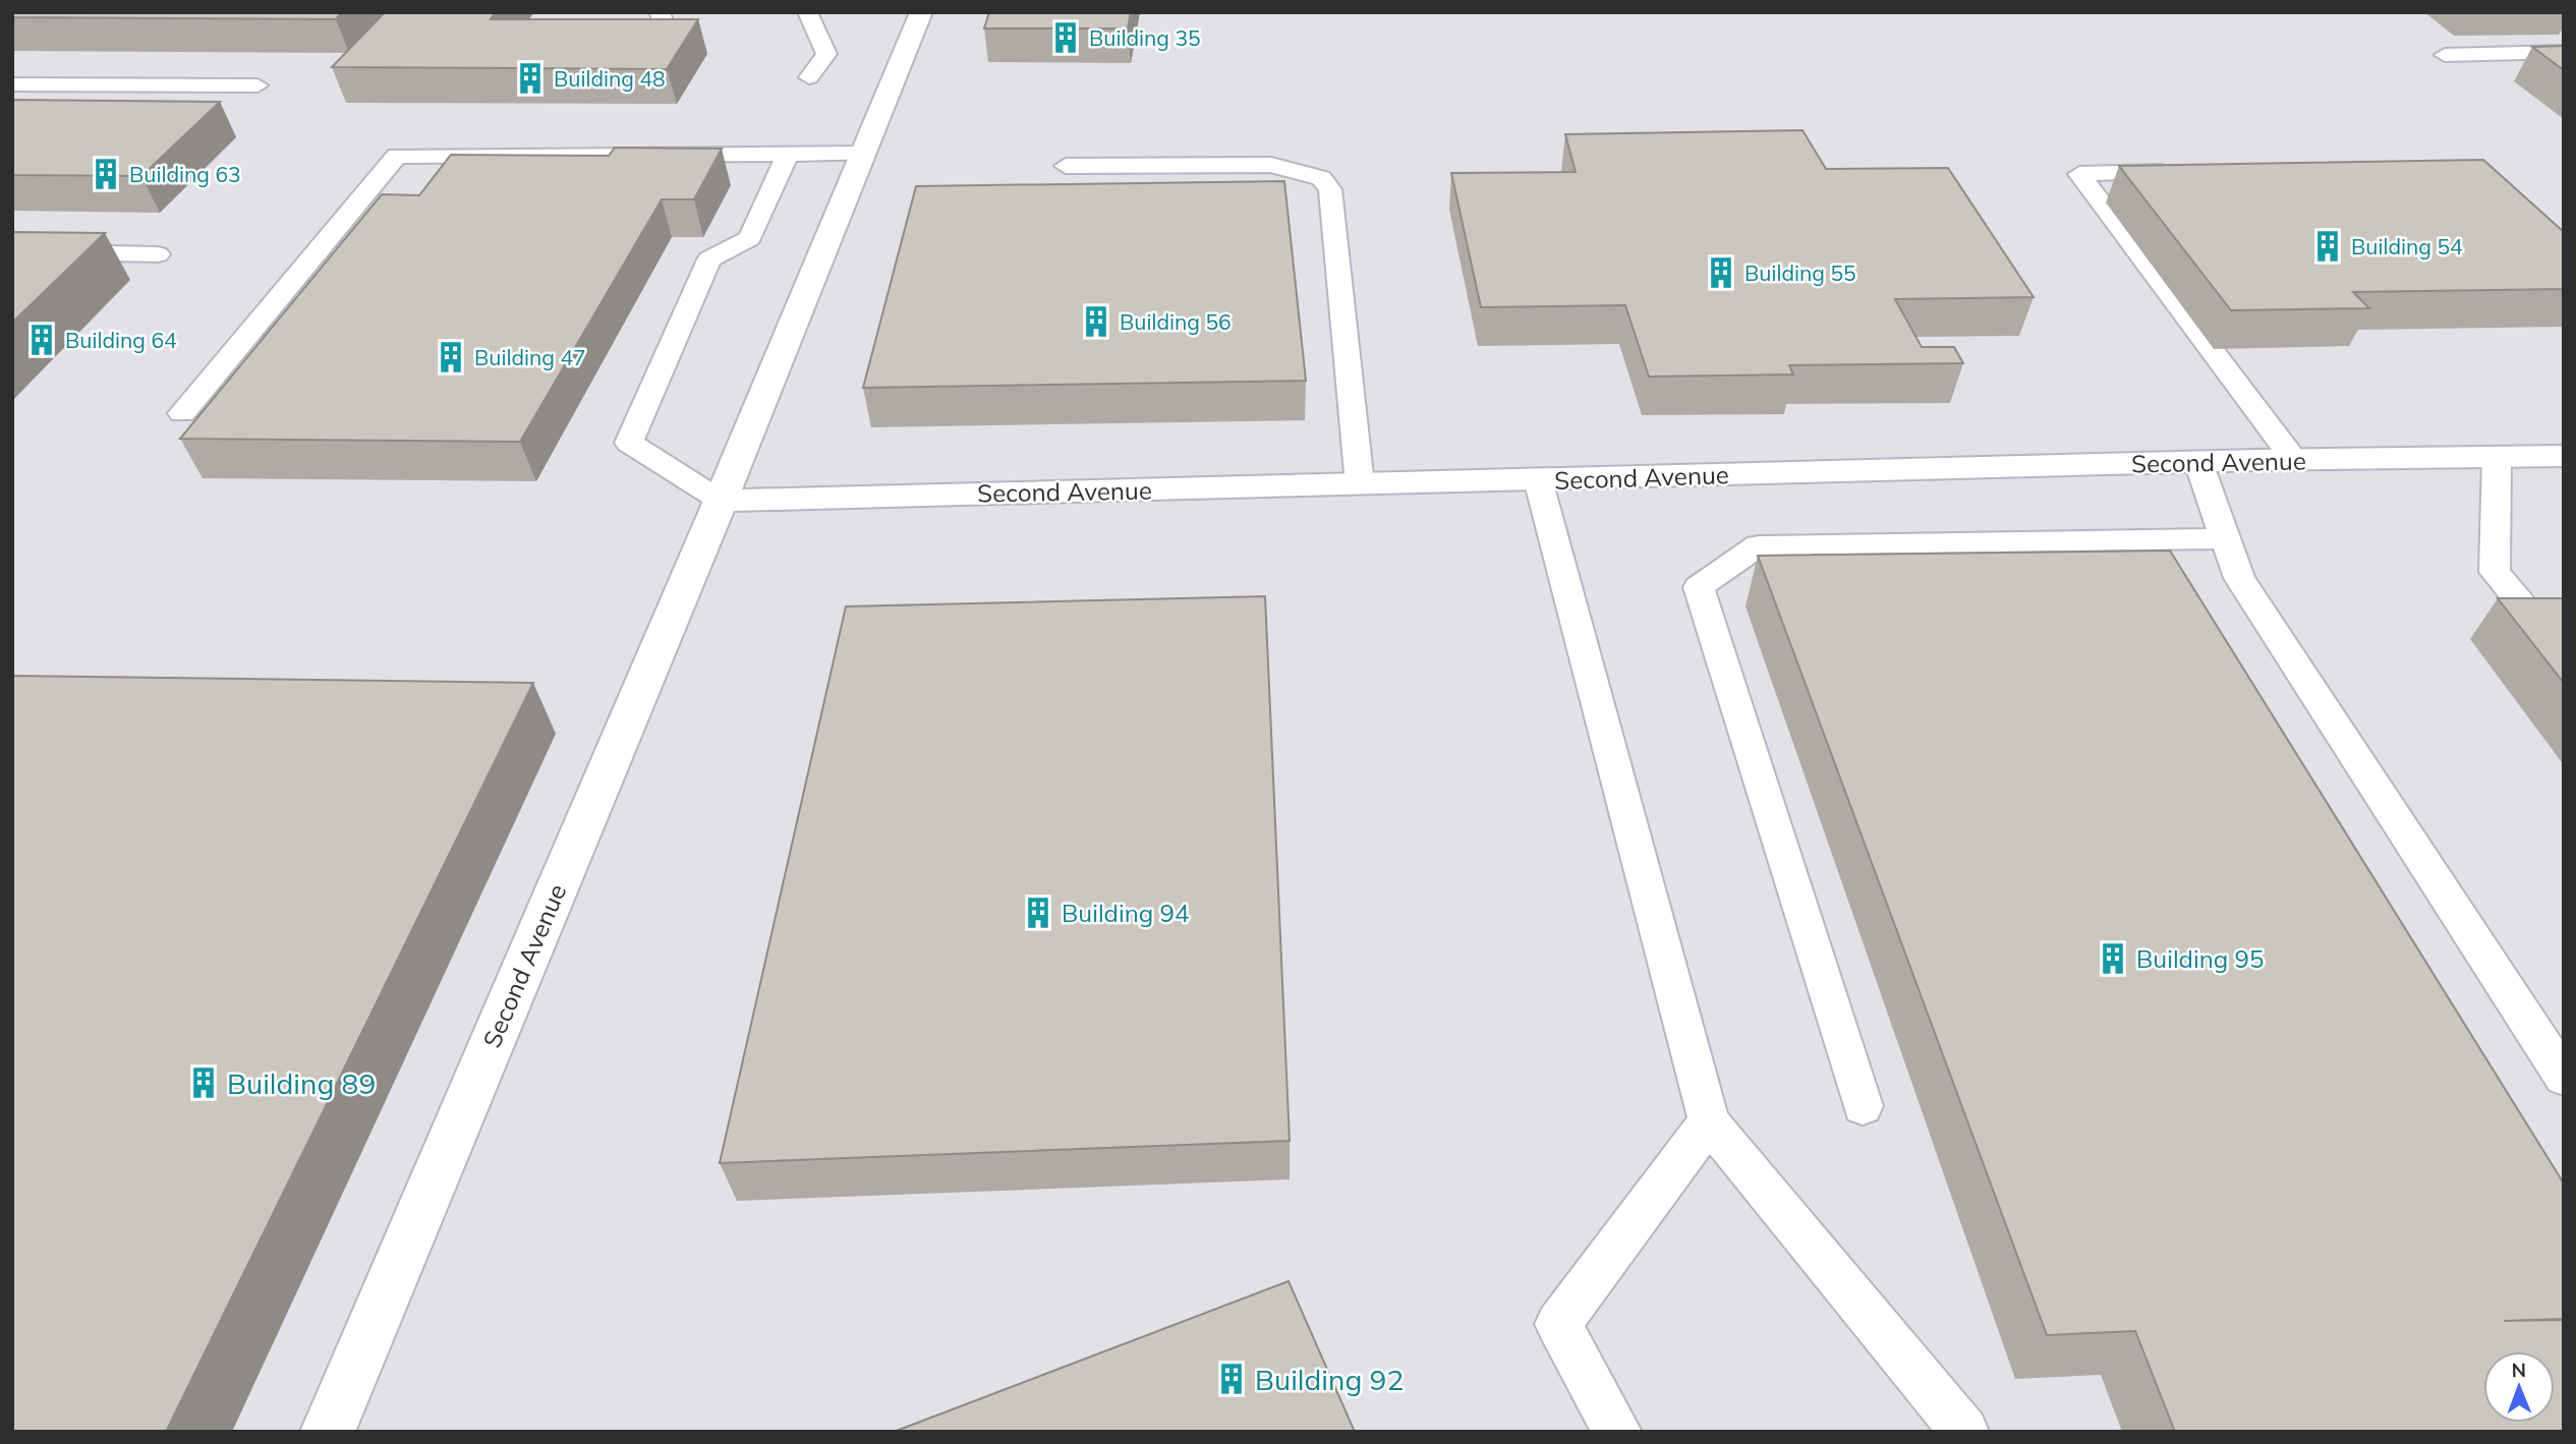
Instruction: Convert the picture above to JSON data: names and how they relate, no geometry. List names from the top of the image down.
{
  "streets": {
    "street": ["Second Avenue"]
  },
  "places": {
    "building": [
      "Building 35",
      "Building 48",
      "Building 63",
      "Building 54",
      "Building 55",
      "Building 56",
      "Building 64",
      "Building 47",
      "Building 94",
      "Building 95",
      "Building 89",
      "Building 92"
    ]
  },
  "north": "top"
}
